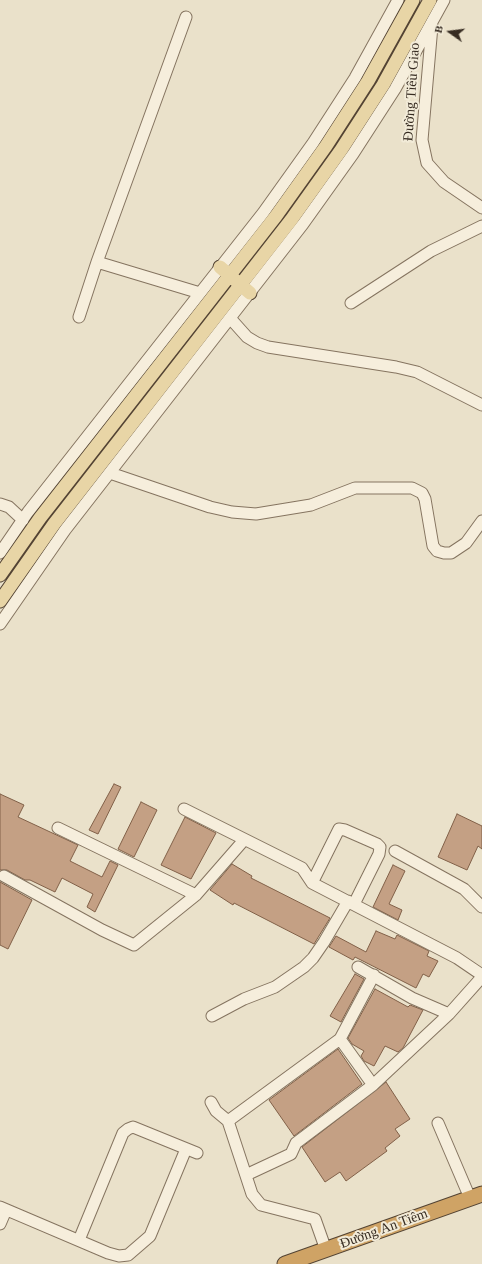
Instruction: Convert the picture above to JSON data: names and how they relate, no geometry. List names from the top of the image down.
{
  "streets": {
    "highway": ["Đường An Tiêm"],
    "street": ["Đường Tiêu Giao"]
  },
  "north": "left"
}
